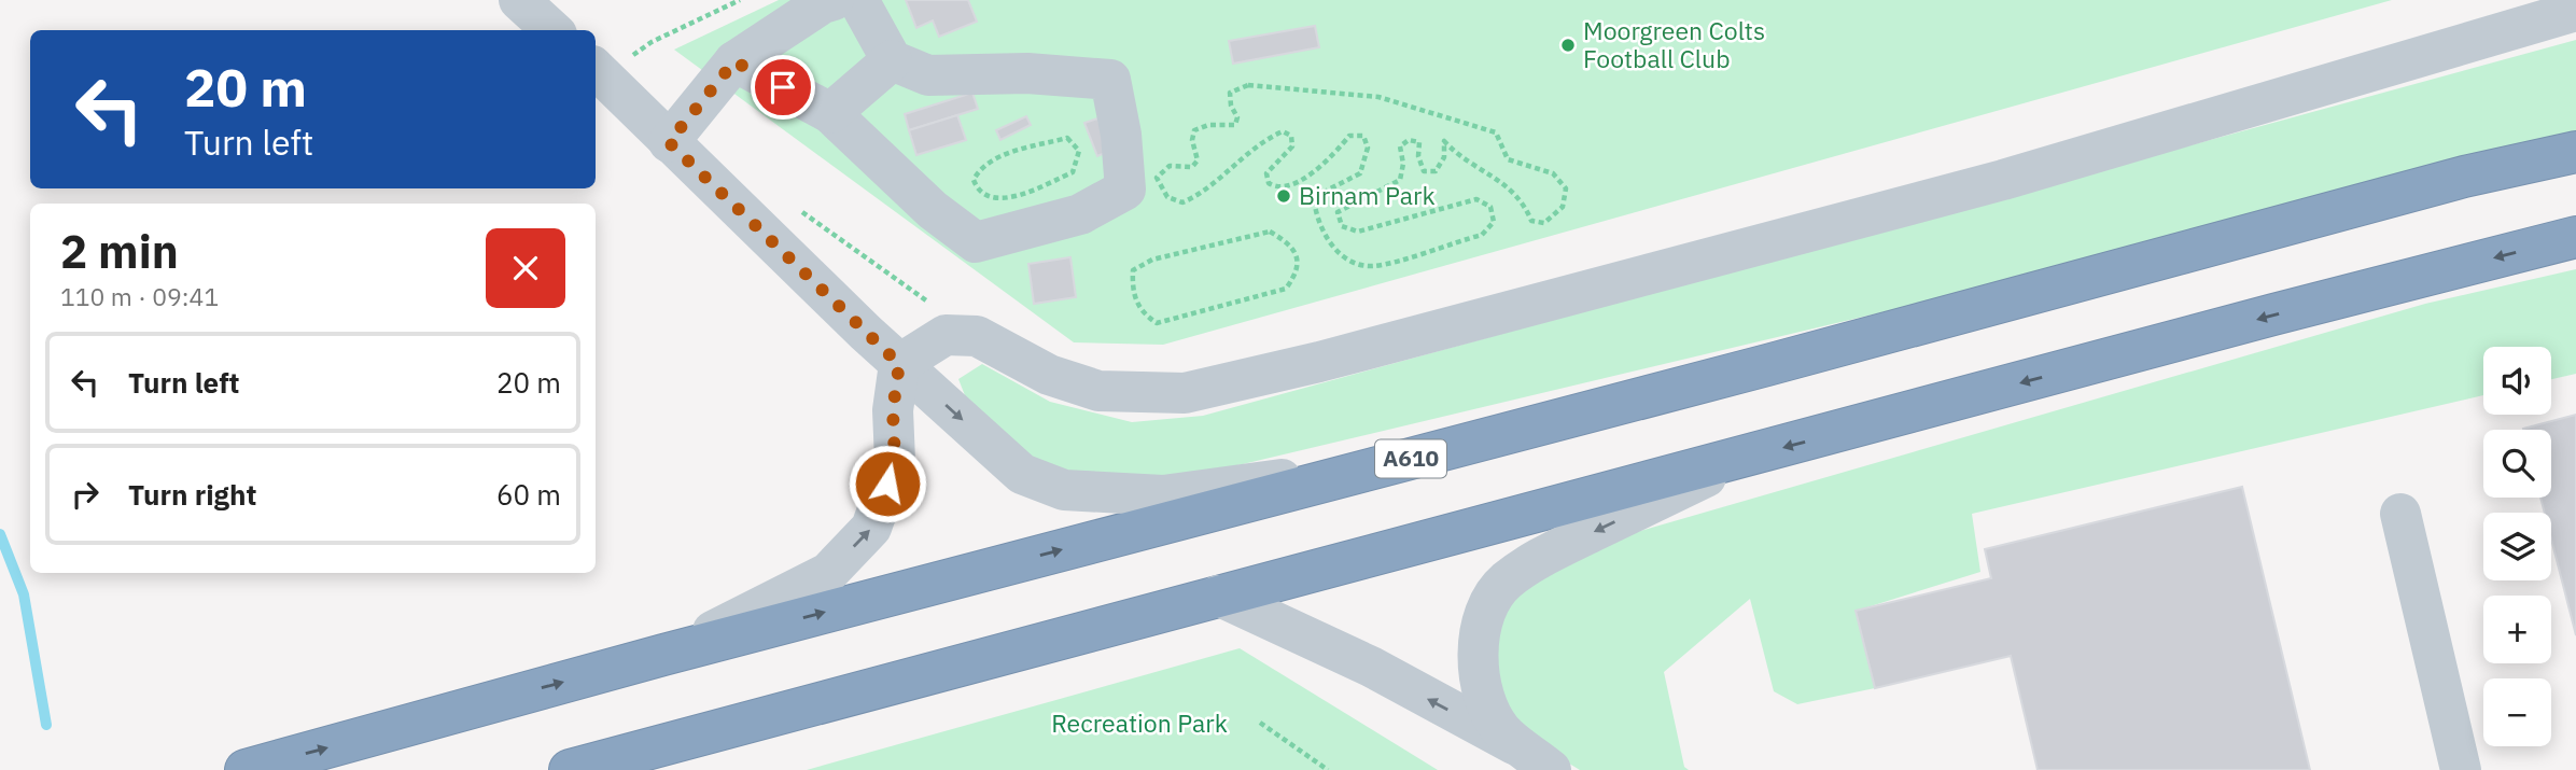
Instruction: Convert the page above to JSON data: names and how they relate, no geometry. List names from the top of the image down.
{
  "streets": {
    "highway": ["A610"]
  },
  "parks": ["Recreation Park"],
  "places": ["Moorgreen Colts Football Club", "Birnam Park"],
  "page": {
    "turn": ["20 m", "Turn left"],
    "heading": ["2 min", "110 m · 09:41"],
    "list": [
      {
        "name": "Turn left",
        "value": "20 m"
      },
      {
        "name": "Turn right",
        "value": "60 m"
      }
    ],
    "map_buttons": ["+", "−"]
  }
}
